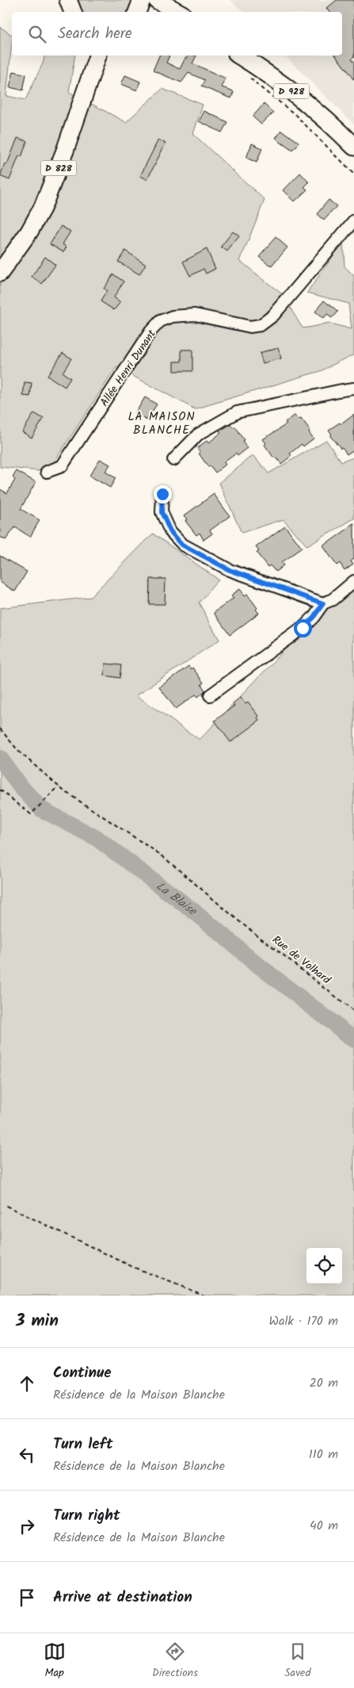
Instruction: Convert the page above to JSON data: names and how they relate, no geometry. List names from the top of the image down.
{
  "streets": {
    "main road": ["D 928", "D 828"],
    "street": ["Allée Henri Dunant"],
    "path": ["Rue de Volhard"]
  },
  "districts": ["LA MAISON BLANCHE"],
  "water": ["La Blaise"],
  "page": {
    "search": "Search here",
    "heading": ["3 min", "Walk · 170 m"],
    "list": [
      ["Continue", "Résidence de la Maison Blanche", "20 m"],
      ["Turn left", "Résidence de la Maison Blanche", "110 m"],
      ["Turn right", "Résidence de la Maison Blanche", "40 m"],
      "Arrive at destination"
    ],
    "nav": ["Map", "Directions", "Saved"]
  }
}
